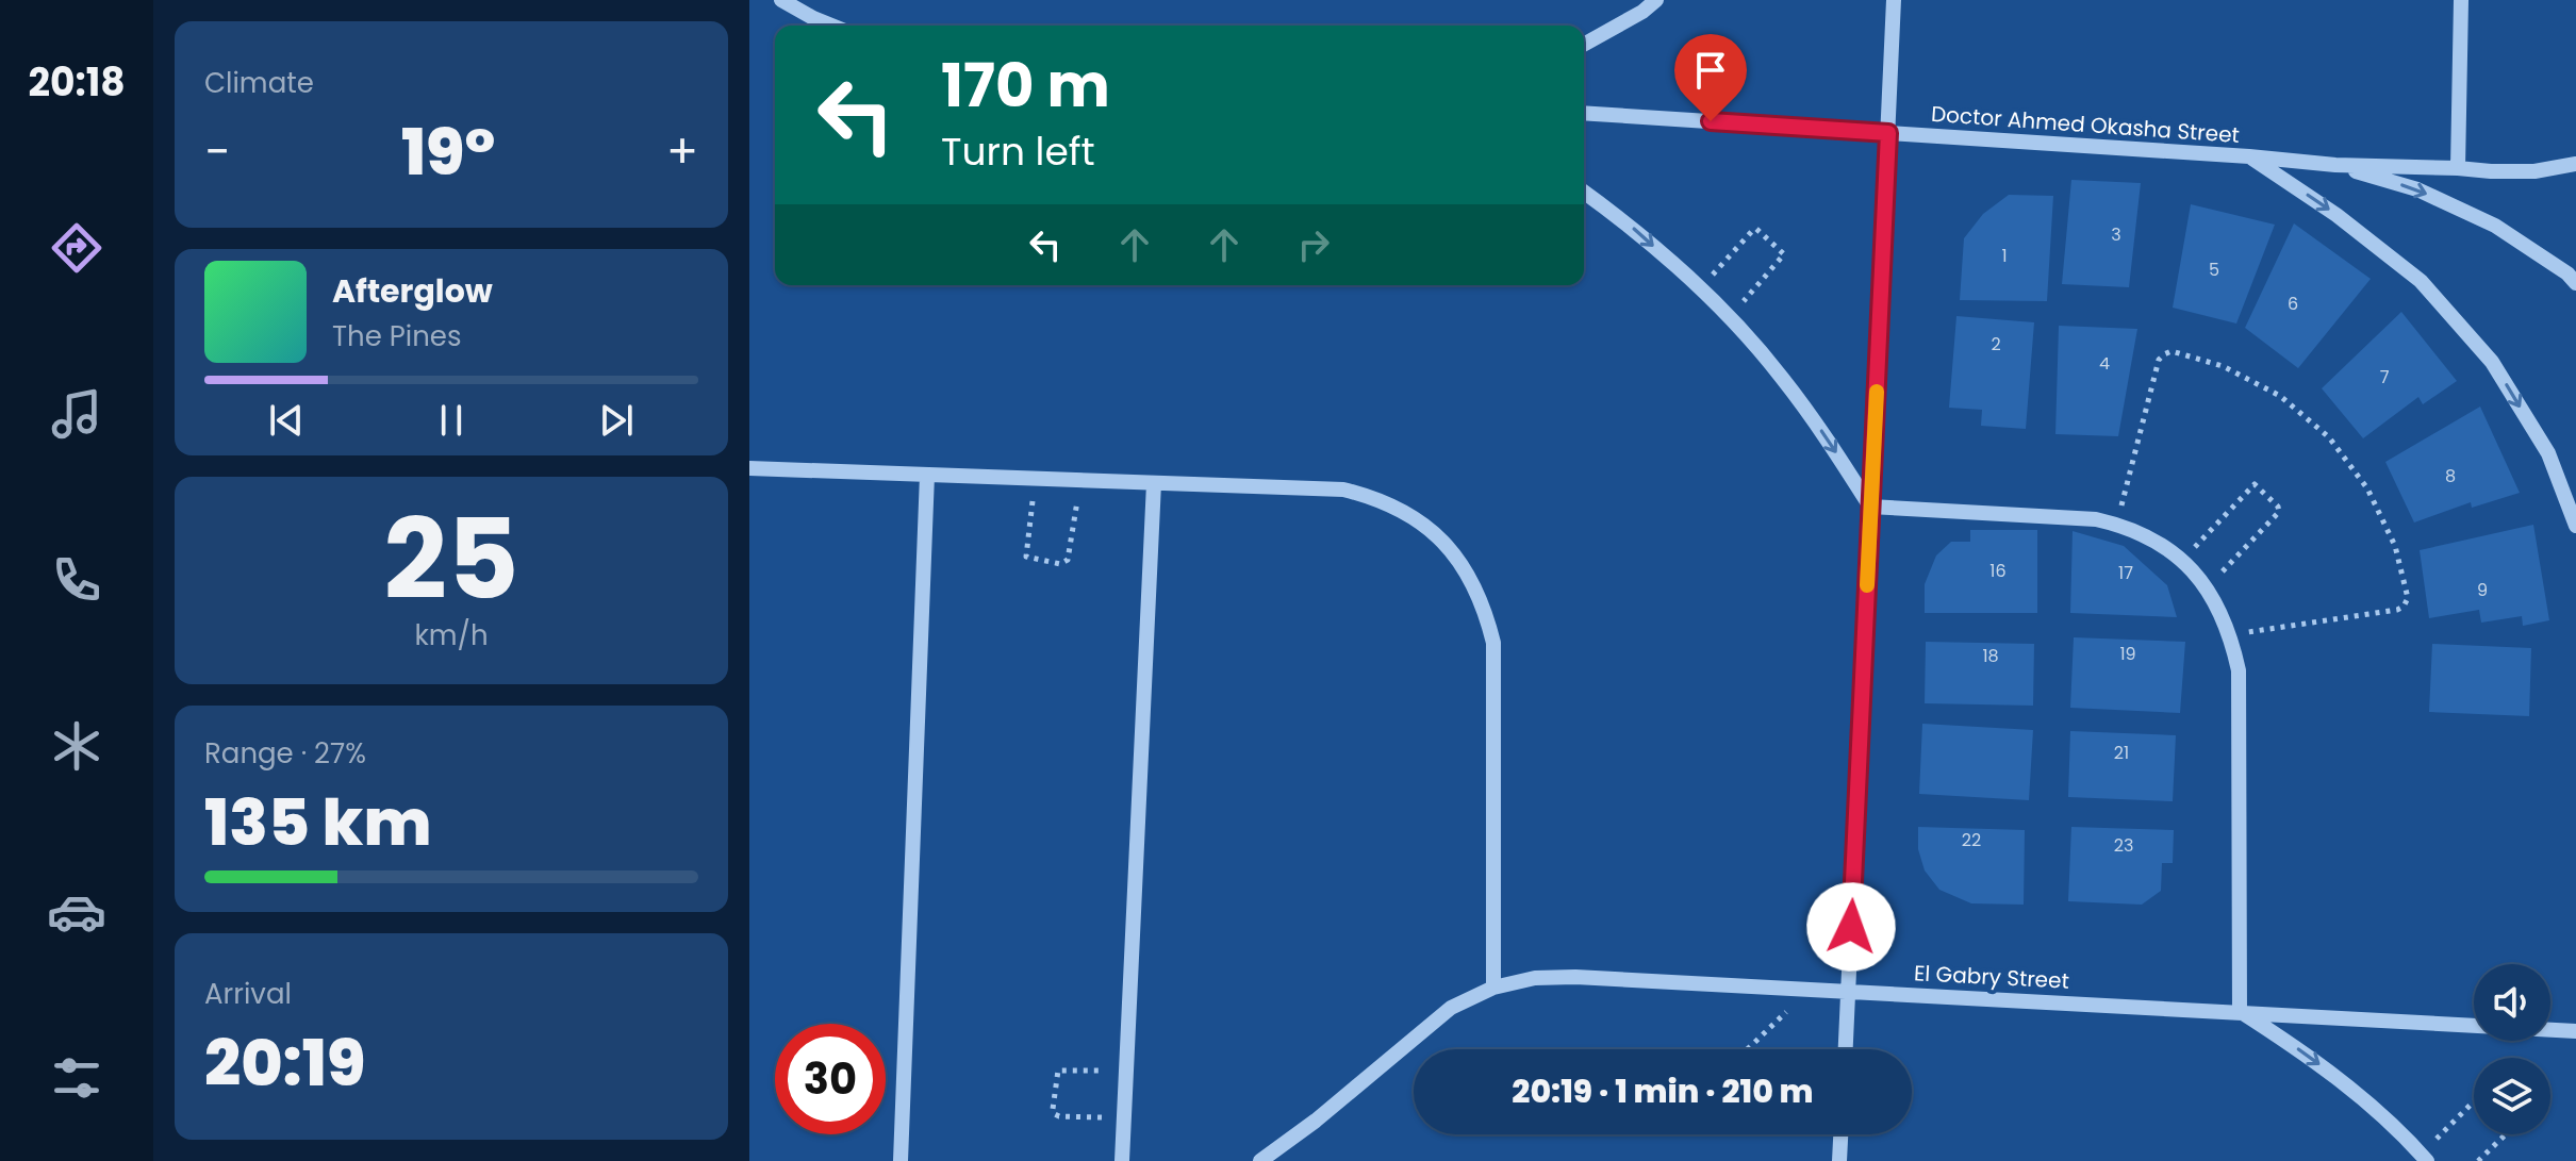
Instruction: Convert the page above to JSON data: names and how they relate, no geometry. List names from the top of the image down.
{
  "streets": {
    "street": ["Doctor Ahmed Okasha Street", "El Gabry Street"]
  },
  "house_numbers": [
    "3",
    "1",
    "5",
    "6",
    "2",
    "4",
    "7",
    "8",
    "16",
    "17",
    "9",
    "19",
    "18",
    "21",
    "22",
    "23"
  ],
  "page": {
    "tabs": "20:18",
    "tile": [
      "Climate",
      ["25", "km/h"],
      ["Range · 27%", "135 km"],
      ["Arrival", "20:19"]
    ],
    "turn": ["170 m", "Turn left"],
    "heat": ["−", "19°", "+"],
    "song": ["Afterglow", "The Pines"],
    "limit": "30",
    "trip": "20:19 · 1 min · 210 m"
  }
}
